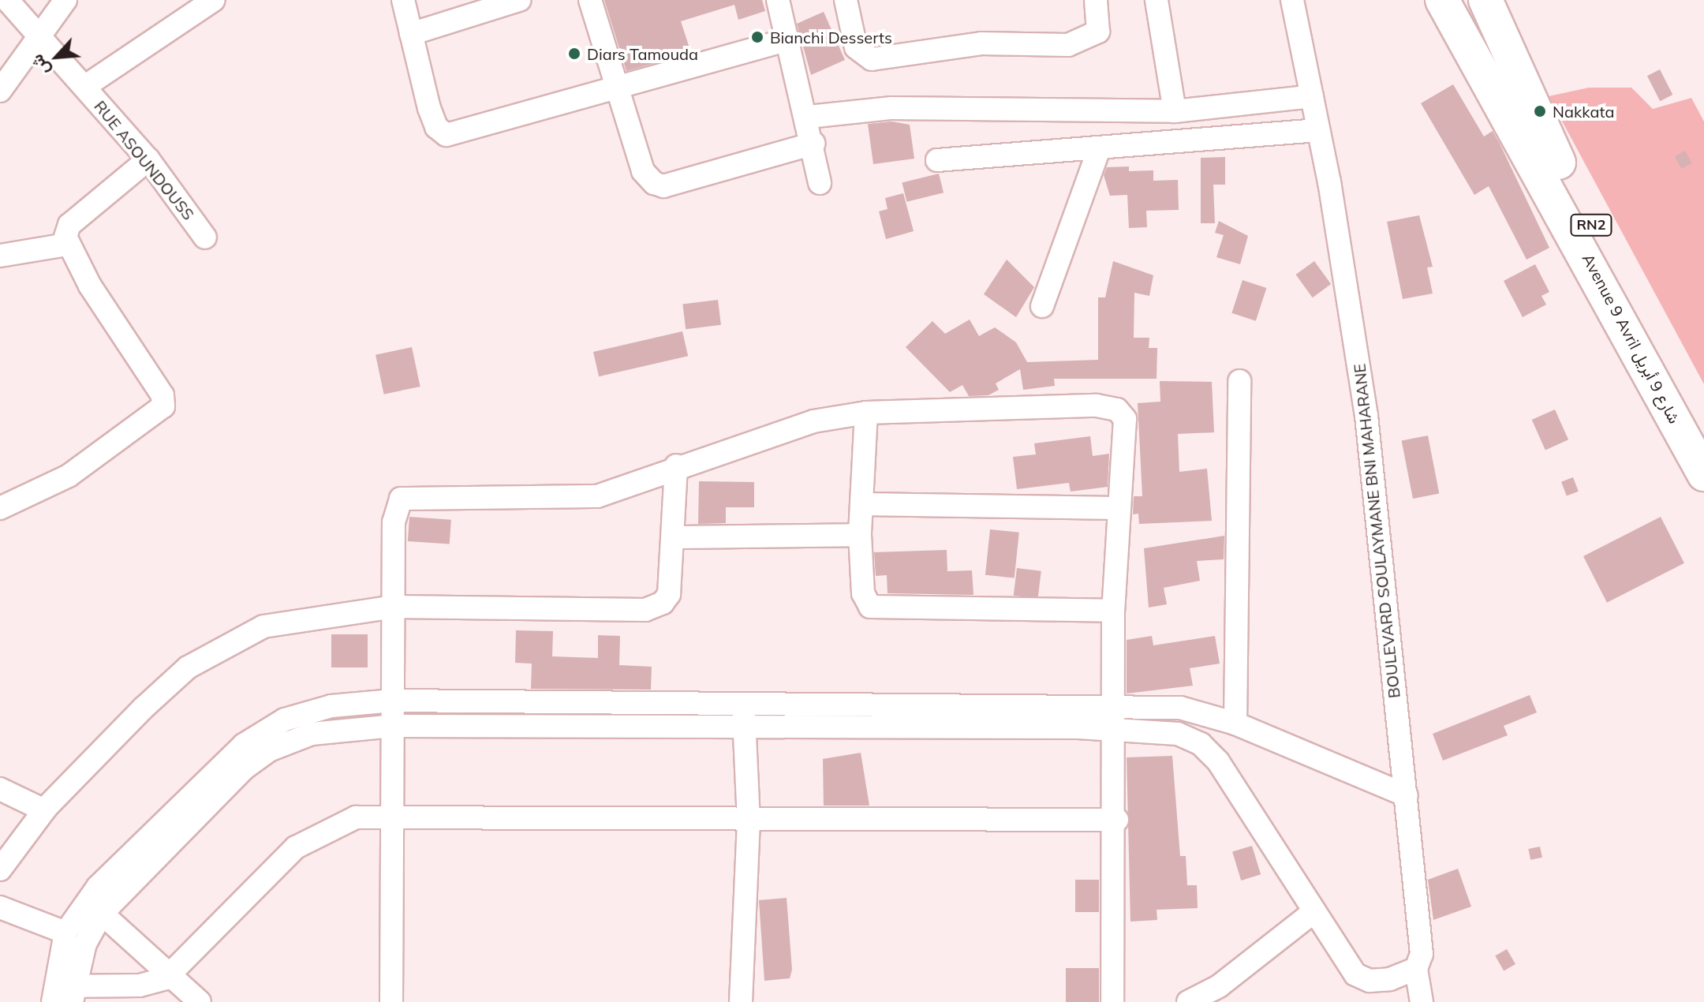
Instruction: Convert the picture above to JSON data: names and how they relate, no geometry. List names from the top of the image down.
{
  "streets": {
    "highway": ["RN2", "Avenue 9 Avril شارع 9 أبريل"],
    "street": ["RUE ASOUNDOUSS", "BOULEVARD SOULAYMANE BNI MAHARANE"]
  },
  "crossings": [
    ["RN2", "Avenue 9 Avril شارع 9 أبريل"]
  ],
  "places": ["Bianchi Desserts", "Diars Tamouda", "Nakkata"],
  "north": "bottom left"
}
